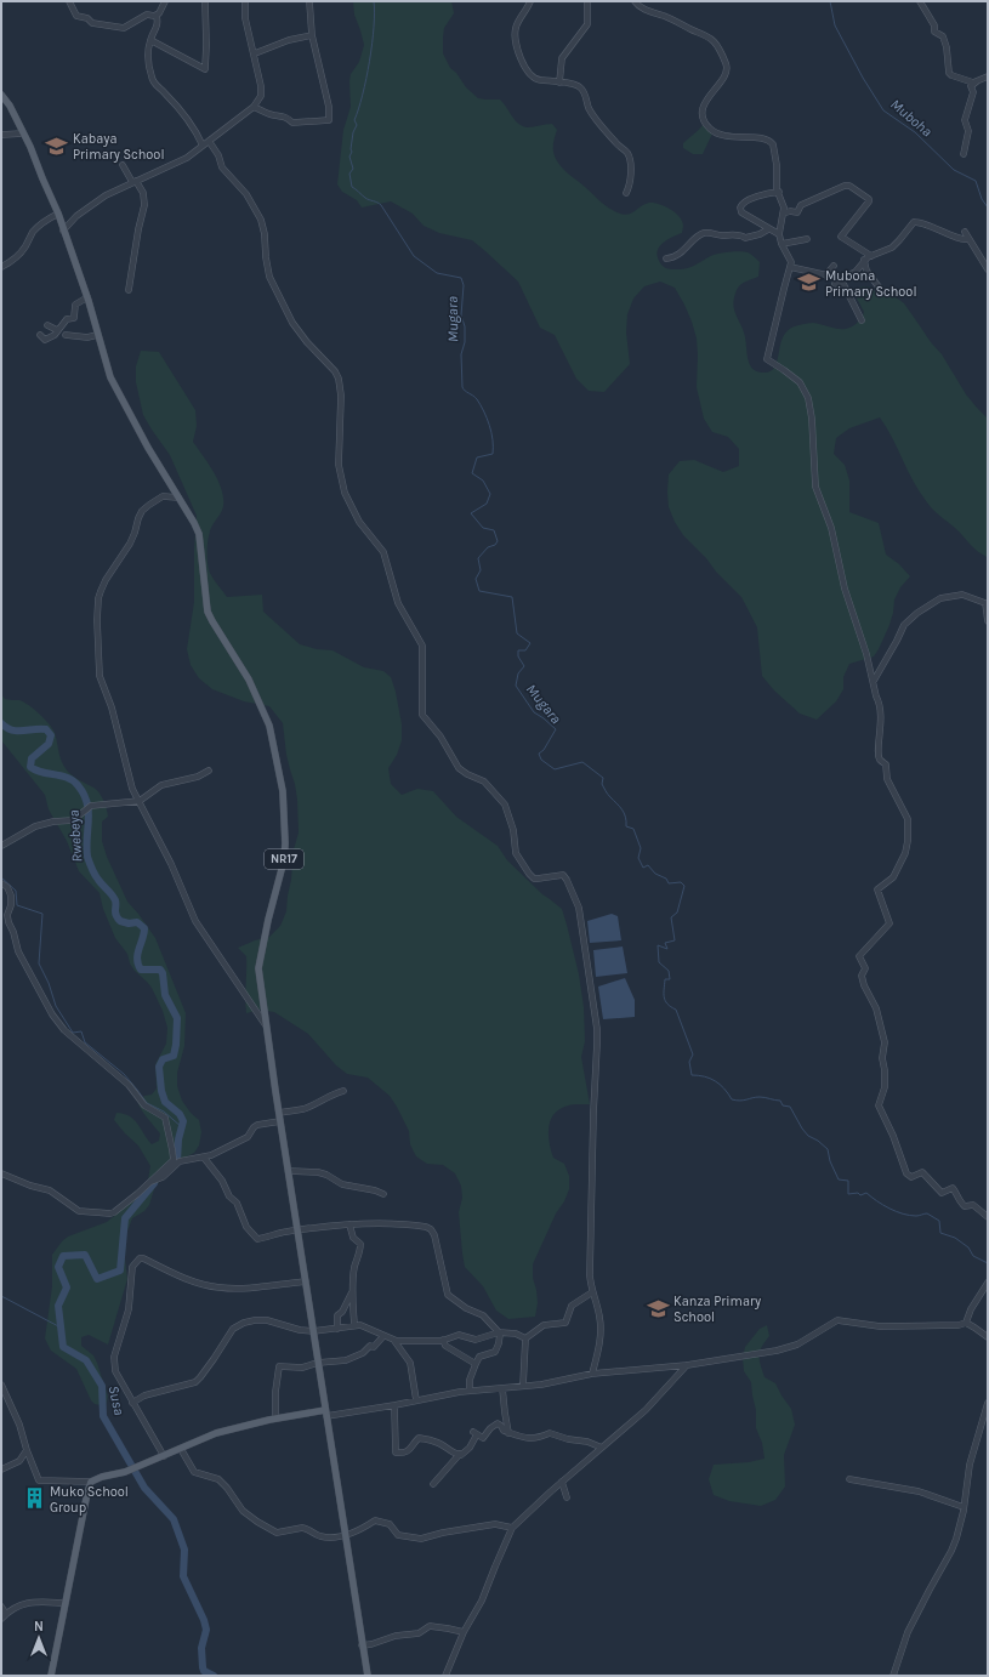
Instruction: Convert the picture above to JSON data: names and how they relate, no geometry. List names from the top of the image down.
{
  "streets": {
    "main road": ["NR17"]
  },
  "water": [
    "Muboha",
    "Mugara",
    "Rwebeya",
    "Susa"
  ],
  "places": {
    "school or university": ["Kabaya Primary School", "Mubona Primary School", "Kanza Primary School"],
    "building": ["Muko School Group"]
  },
  "north": "top"
}
